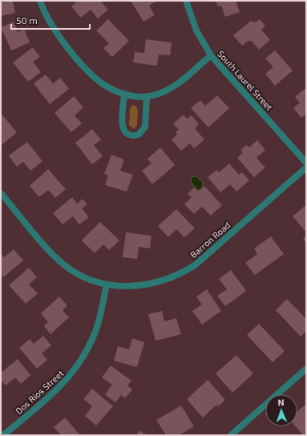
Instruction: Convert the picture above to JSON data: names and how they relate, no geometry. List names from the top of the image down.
{
  "streets": {
    "street": ["South Laurel Street", "Barron Road", "Dos Rios Street"]
  },
  "crossings": [
    ["Barron Road", "Dos Rios Street"]
  ],
  "scale_bar": "50 m",
  "north": "top"
}
